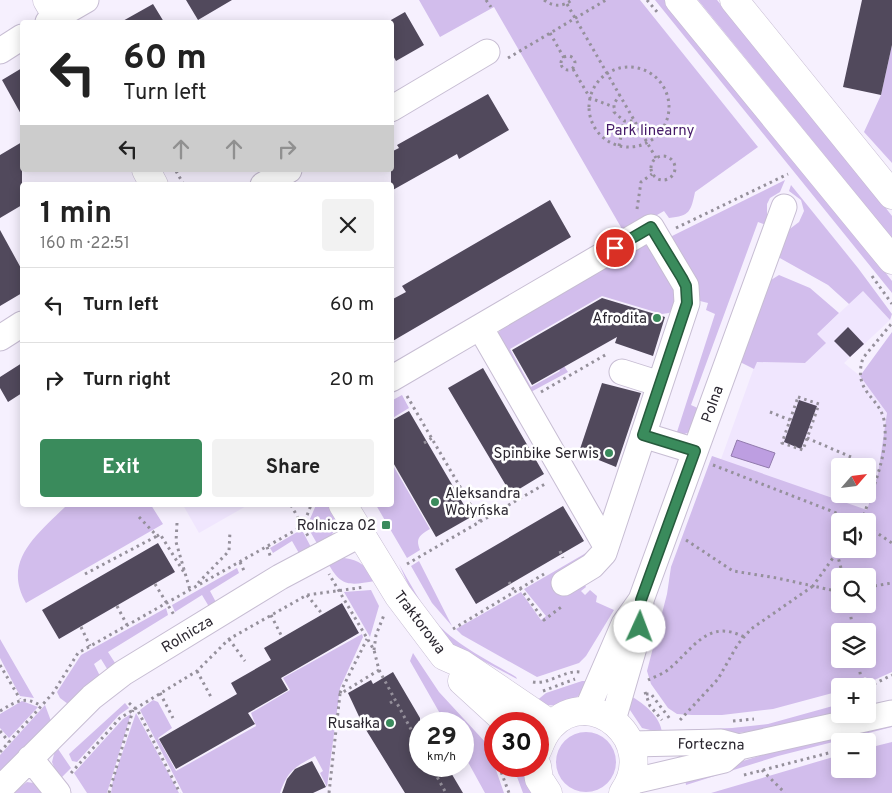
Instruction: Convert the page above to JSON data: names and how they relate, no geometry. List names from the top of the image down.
{
  "streets": {
    "street": [
      "Polna",
      "Traktorowa",
      "Rolnicza",
      "Forteczna"
    ]
  },
  "crossings": [
    ["Traktorowa", "Rolnicza"]
  ],
  "parks": ["Park linearny"],
  "places": {
    "other": [
      "Afrodita",
      "Spinbike Serwis",
      "Aleksandra Wołyńska",
      "Rusałka"
    ],
    "transit": ["Rolnicza 02"]
  },
  "north": "top right",
  "page": {
    "turn": ["60 m", "Turn left"],
    "heading": ["1 min", "160 m · 22:51"],
    "list": [
      {
        "name": "Turn left",
        "value": "60 m"
      },
      {
        "name": "Turn right",
        "value": "20 m"
      }
    ],
    "buttons": ["Exit", "Share"],
    "map_buttons": ["+", "−"],
    "speed": "29 km/h",
    "limit": "30"
  }
}
